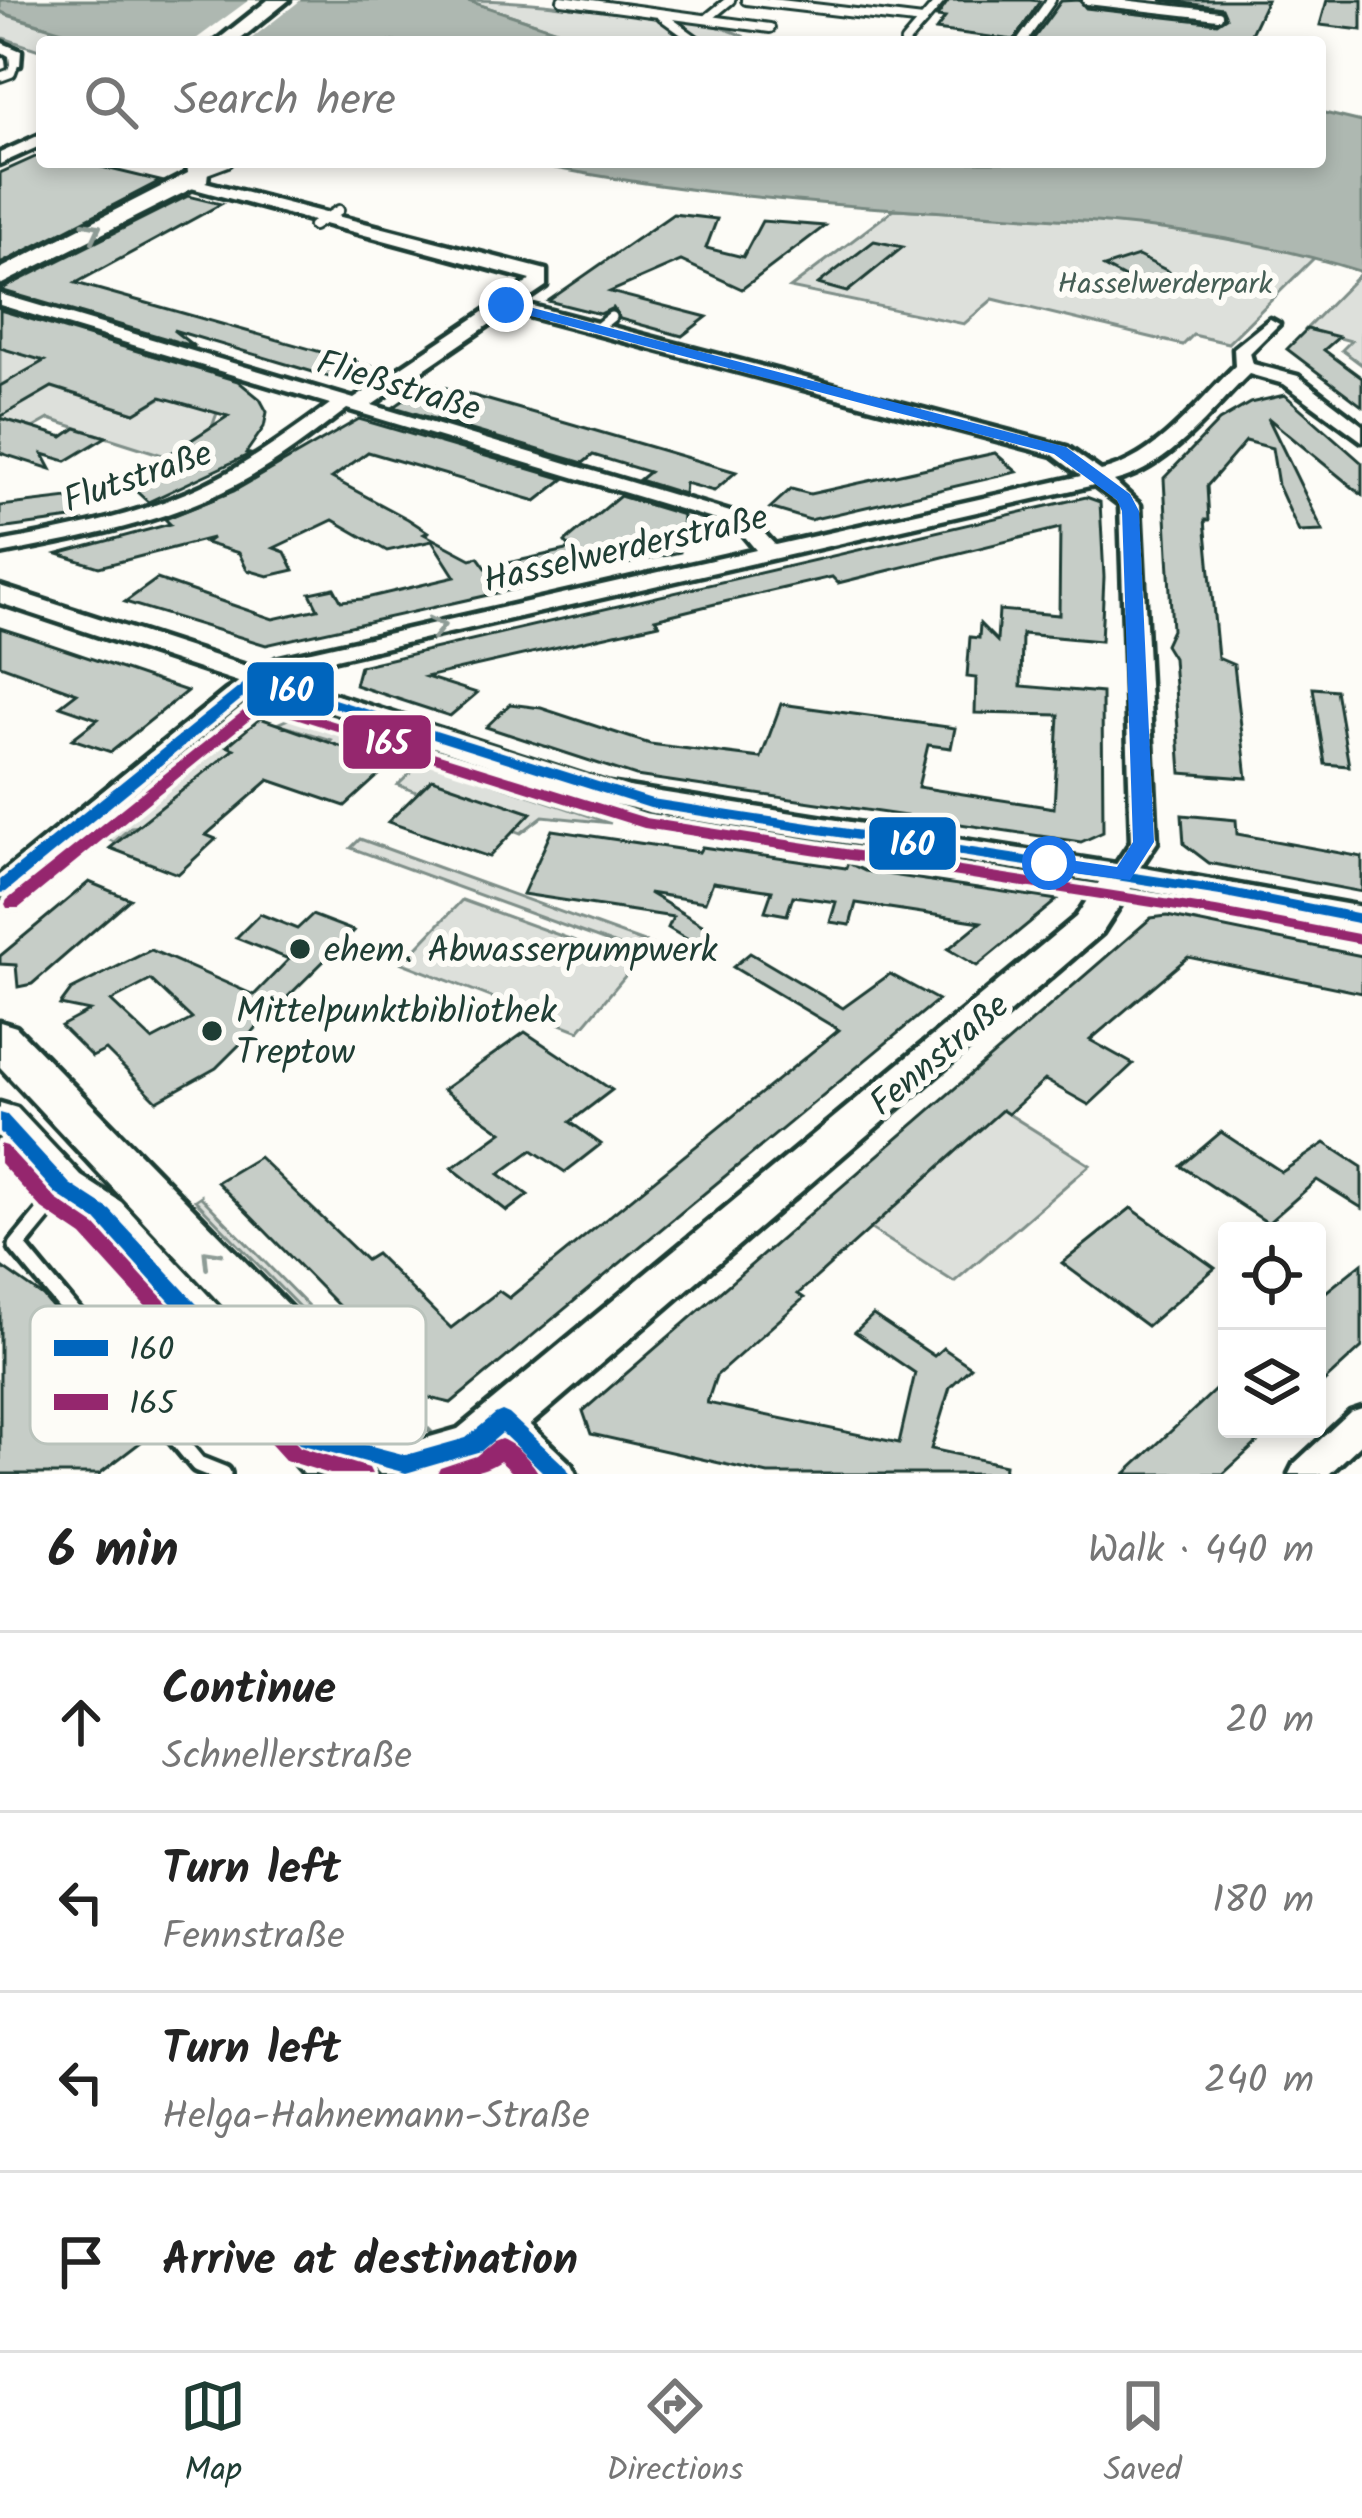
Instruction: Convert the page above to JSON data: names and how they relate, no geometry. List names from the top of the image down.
{
  "streets": {
    "main road": ["Fennstraße"],
    "street": ["Fließstraße", "Flutstraße", "Hasselwerderstraße"]
  },
  "crossings": [
    ["Fließstraße", "Flutstraße"],
    ["Fließstraße", "Hasselwerderstraße"],
    ["Hasselwerderstraße", "Fennstraße"]
  ],
  "one_way": ["Hasselwerderstraße"],
  "parks": ["Hasselwerderpark"],
  "places": ["ehem. Abwasserpumpwerk", "Mittelpunktbibliothek Treptow"],
  "lines": ["transit line 160", "transit line 165"],
  "legend": ["160", "165"],
  "page": {
    "search": "Search here",
    "heading": ["6 min", "Walk · 440 m"],
    "list": [
      ["Continue", "Schnellerstraße", "20 m"],
      ["Turn left", "Fennstraße", "180 m"],
      ["Turn left", "Helga-Hahnemann-Straße", "240 m"],
      "Arrive at destination"
    ],
    "nav": ["Map", "Directions", "Saved"]
  }
}
